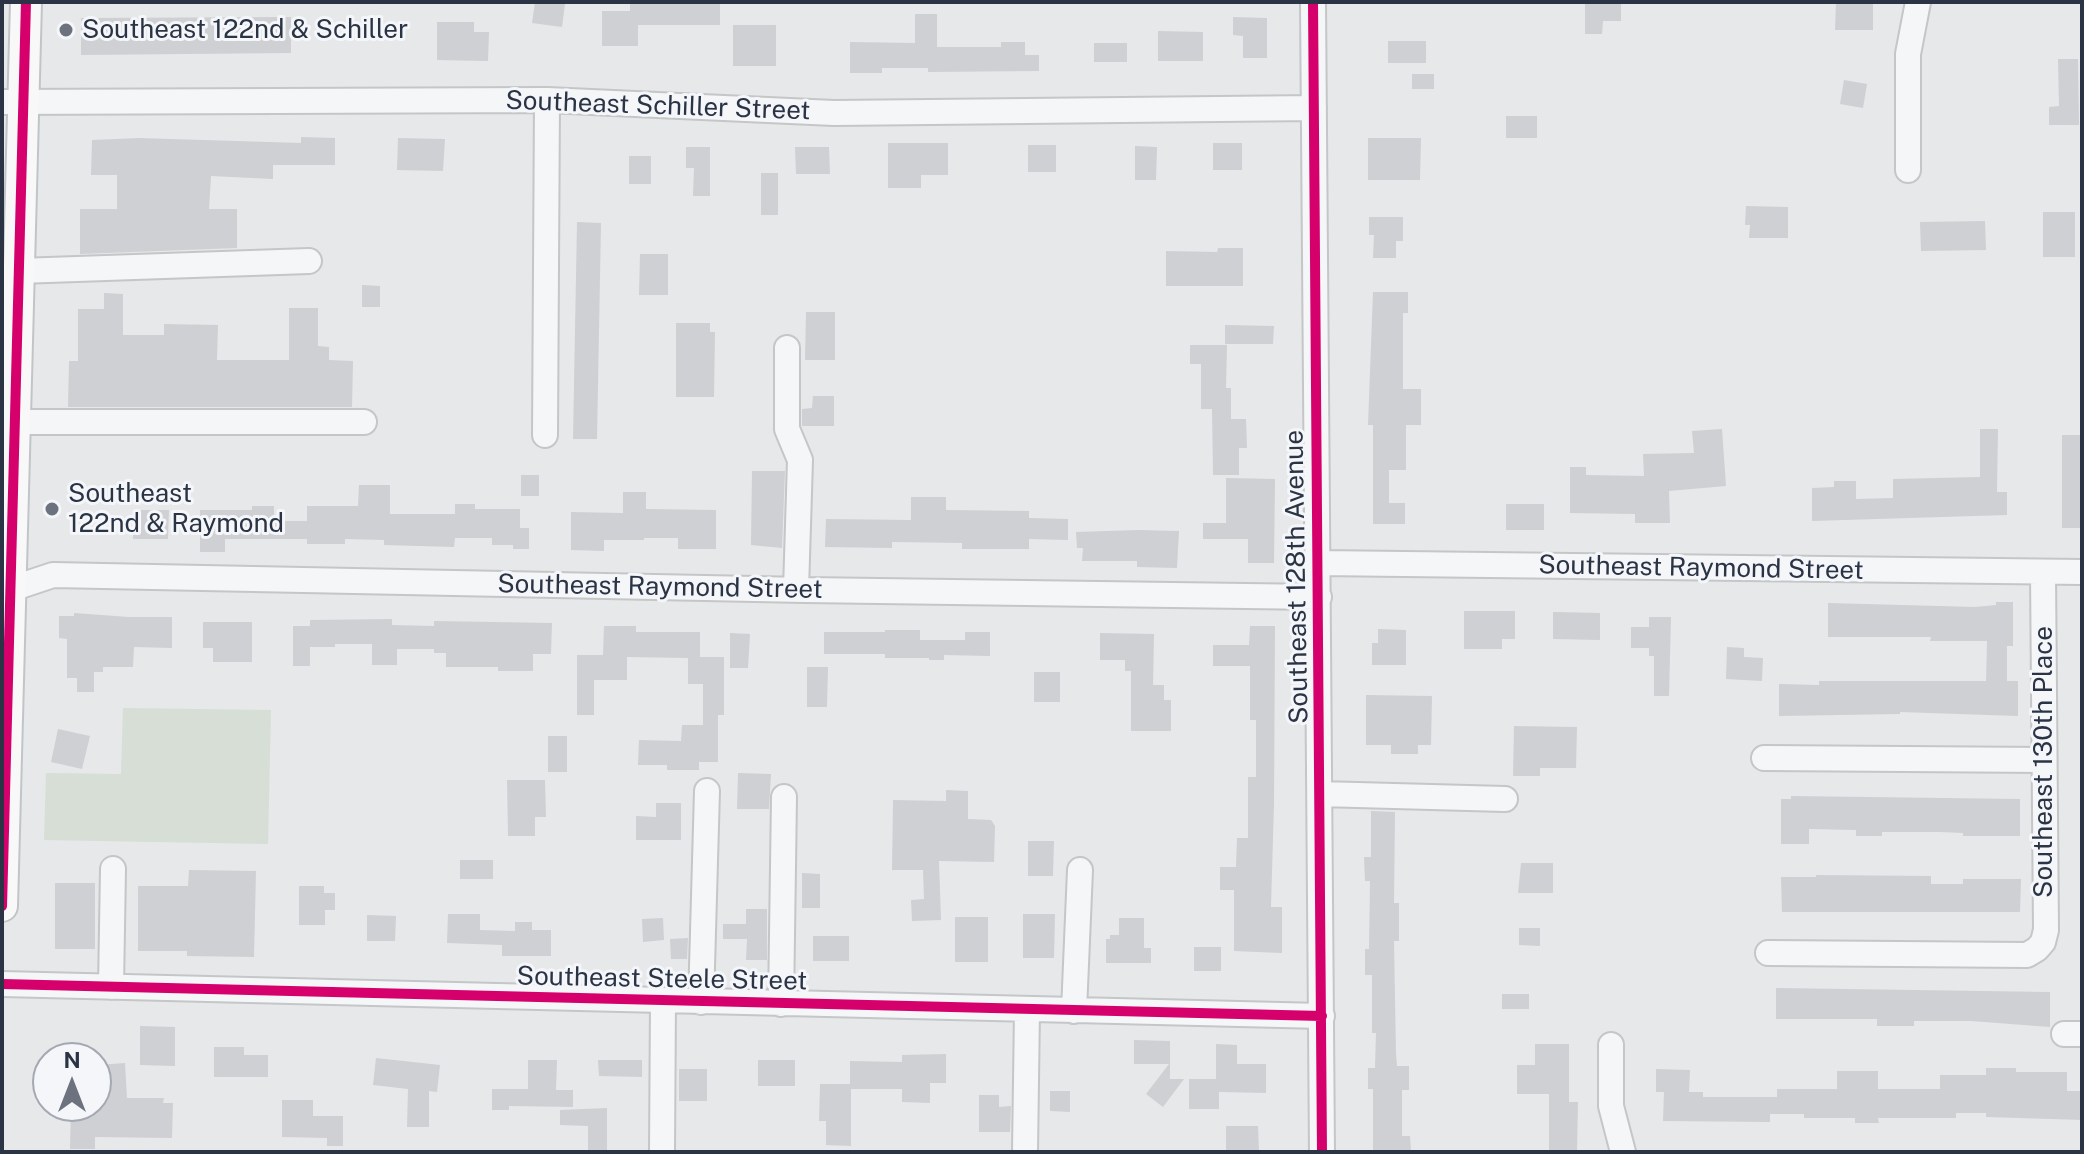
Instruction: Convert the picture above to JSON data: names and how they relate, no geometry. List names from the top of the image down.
{
  "streets": {
    "street": [
      "Southeast Schiller Street",
      "Southeast Raymond Street",
      "Southeast 128th Avenue",
      "Southeast 130th Place",
      "Southeast Steele Street"
    ]
  },
  "crossings": [
    ["Southeast Schiller Street", "Southeast 128th Avenue"],
    ["Southeast Raymond Street", "Southeast 128th Avenue"],
    ["Southeast Raymond Street", "Southeast 130th Place"],
    ["Southeast 128th Avenue", "Southeast Steele Street"]
  ],
  "places": ["Southeast 122nd & Schiller", "Southeast 122nd & Raymond"],
  "north": "top"
}
